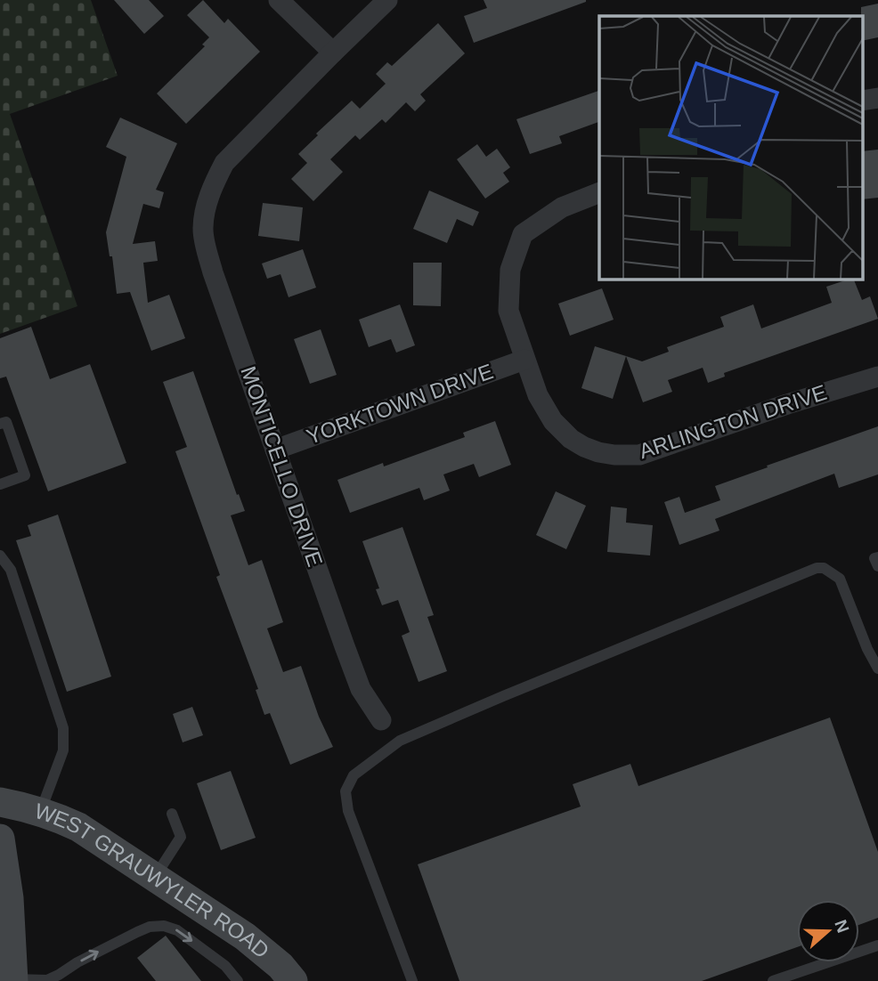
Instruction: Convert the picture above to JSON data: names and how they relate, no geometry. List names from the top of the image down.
{
  "streets": {
    "main road": ["WEST GRAUWYLER ROAD"],
    "street": ["YORKTOWN DRIVE", "ARLINGTON DRIVE", "MONTICELLO DRIVE"]
  },
  "crossings": [
    ["YORKTOWN DRIVE", "ARLINGTON DRIVE"],
    ["YORKTOWN DRIVE", "MONTICELLO DRIVE"]
  ],
  "north": "right"
}
